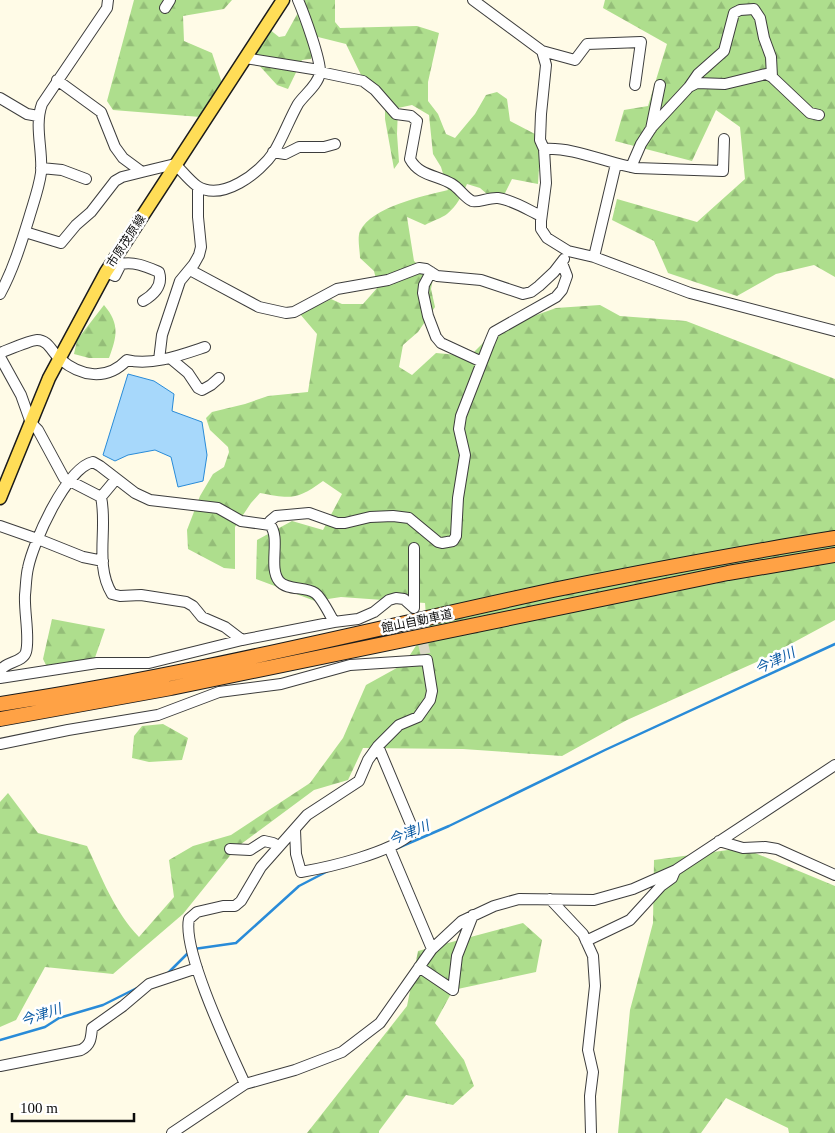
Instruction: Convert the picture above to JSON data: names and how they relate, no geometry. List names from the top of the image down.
{
  "streets": {
    "highway": ["館山自動車道"],
    "main road": ["市原茂原線"]
  },
  "water": ["今津川"],
  "scale_bar": "100 m"
}
